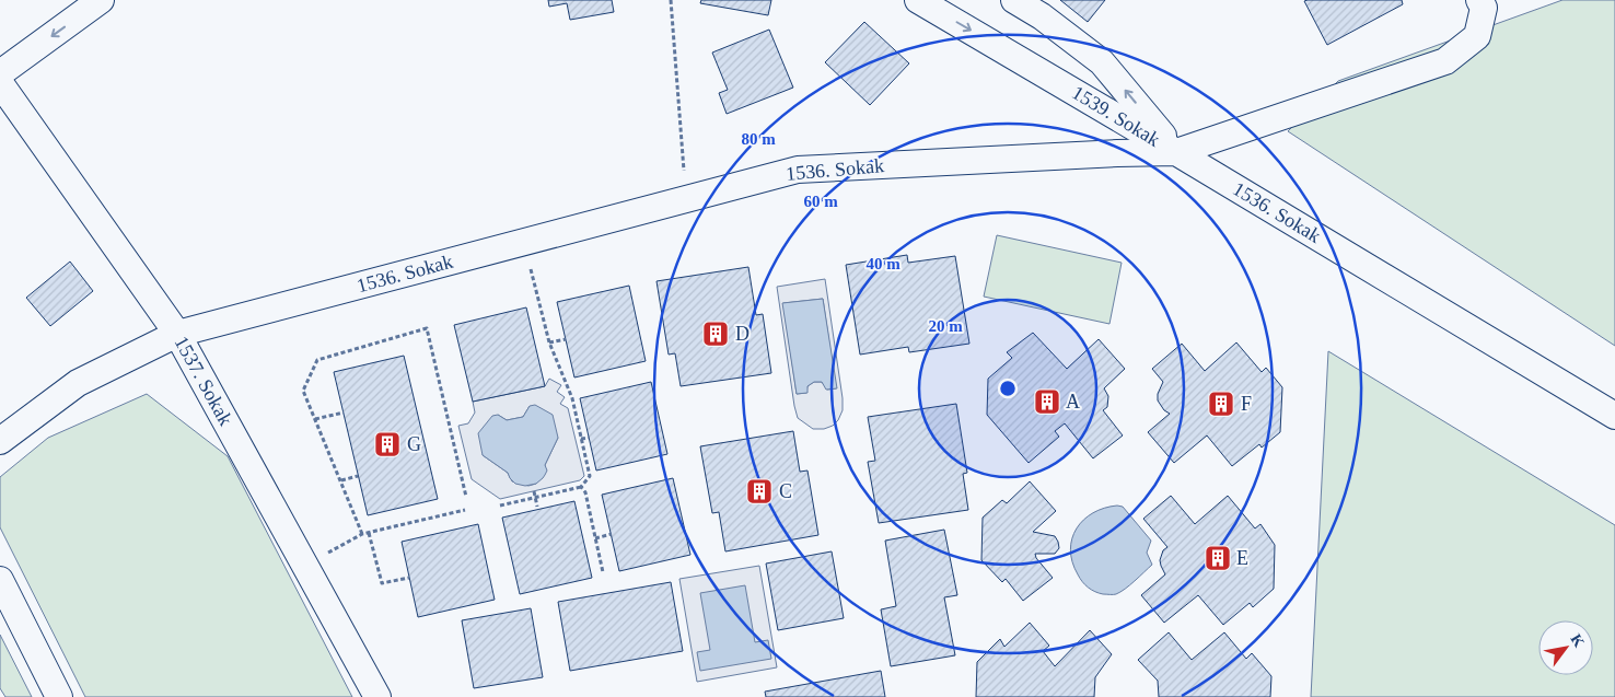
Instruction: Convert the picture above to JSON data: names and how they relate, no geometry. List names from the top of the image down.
{
  "streets": {
    "street": ["1539. Sokak", "1536. Sokak", "1537. Sokak"]
  },
  "crossings": [
    ["1539. Sokak", "1536. Sokak"],
    ["1536. Sokak", "1537. Sokak"]
  ],
  "places": {
    "building": [
      "D",
      "A",
      "F",
      "G",
      "C",
      "E"
    ]
  },
  "north": "top right",
  "rings": [
    "80 m",
    "60 m",
    "40 m",
    "20 m"
  ]
}
